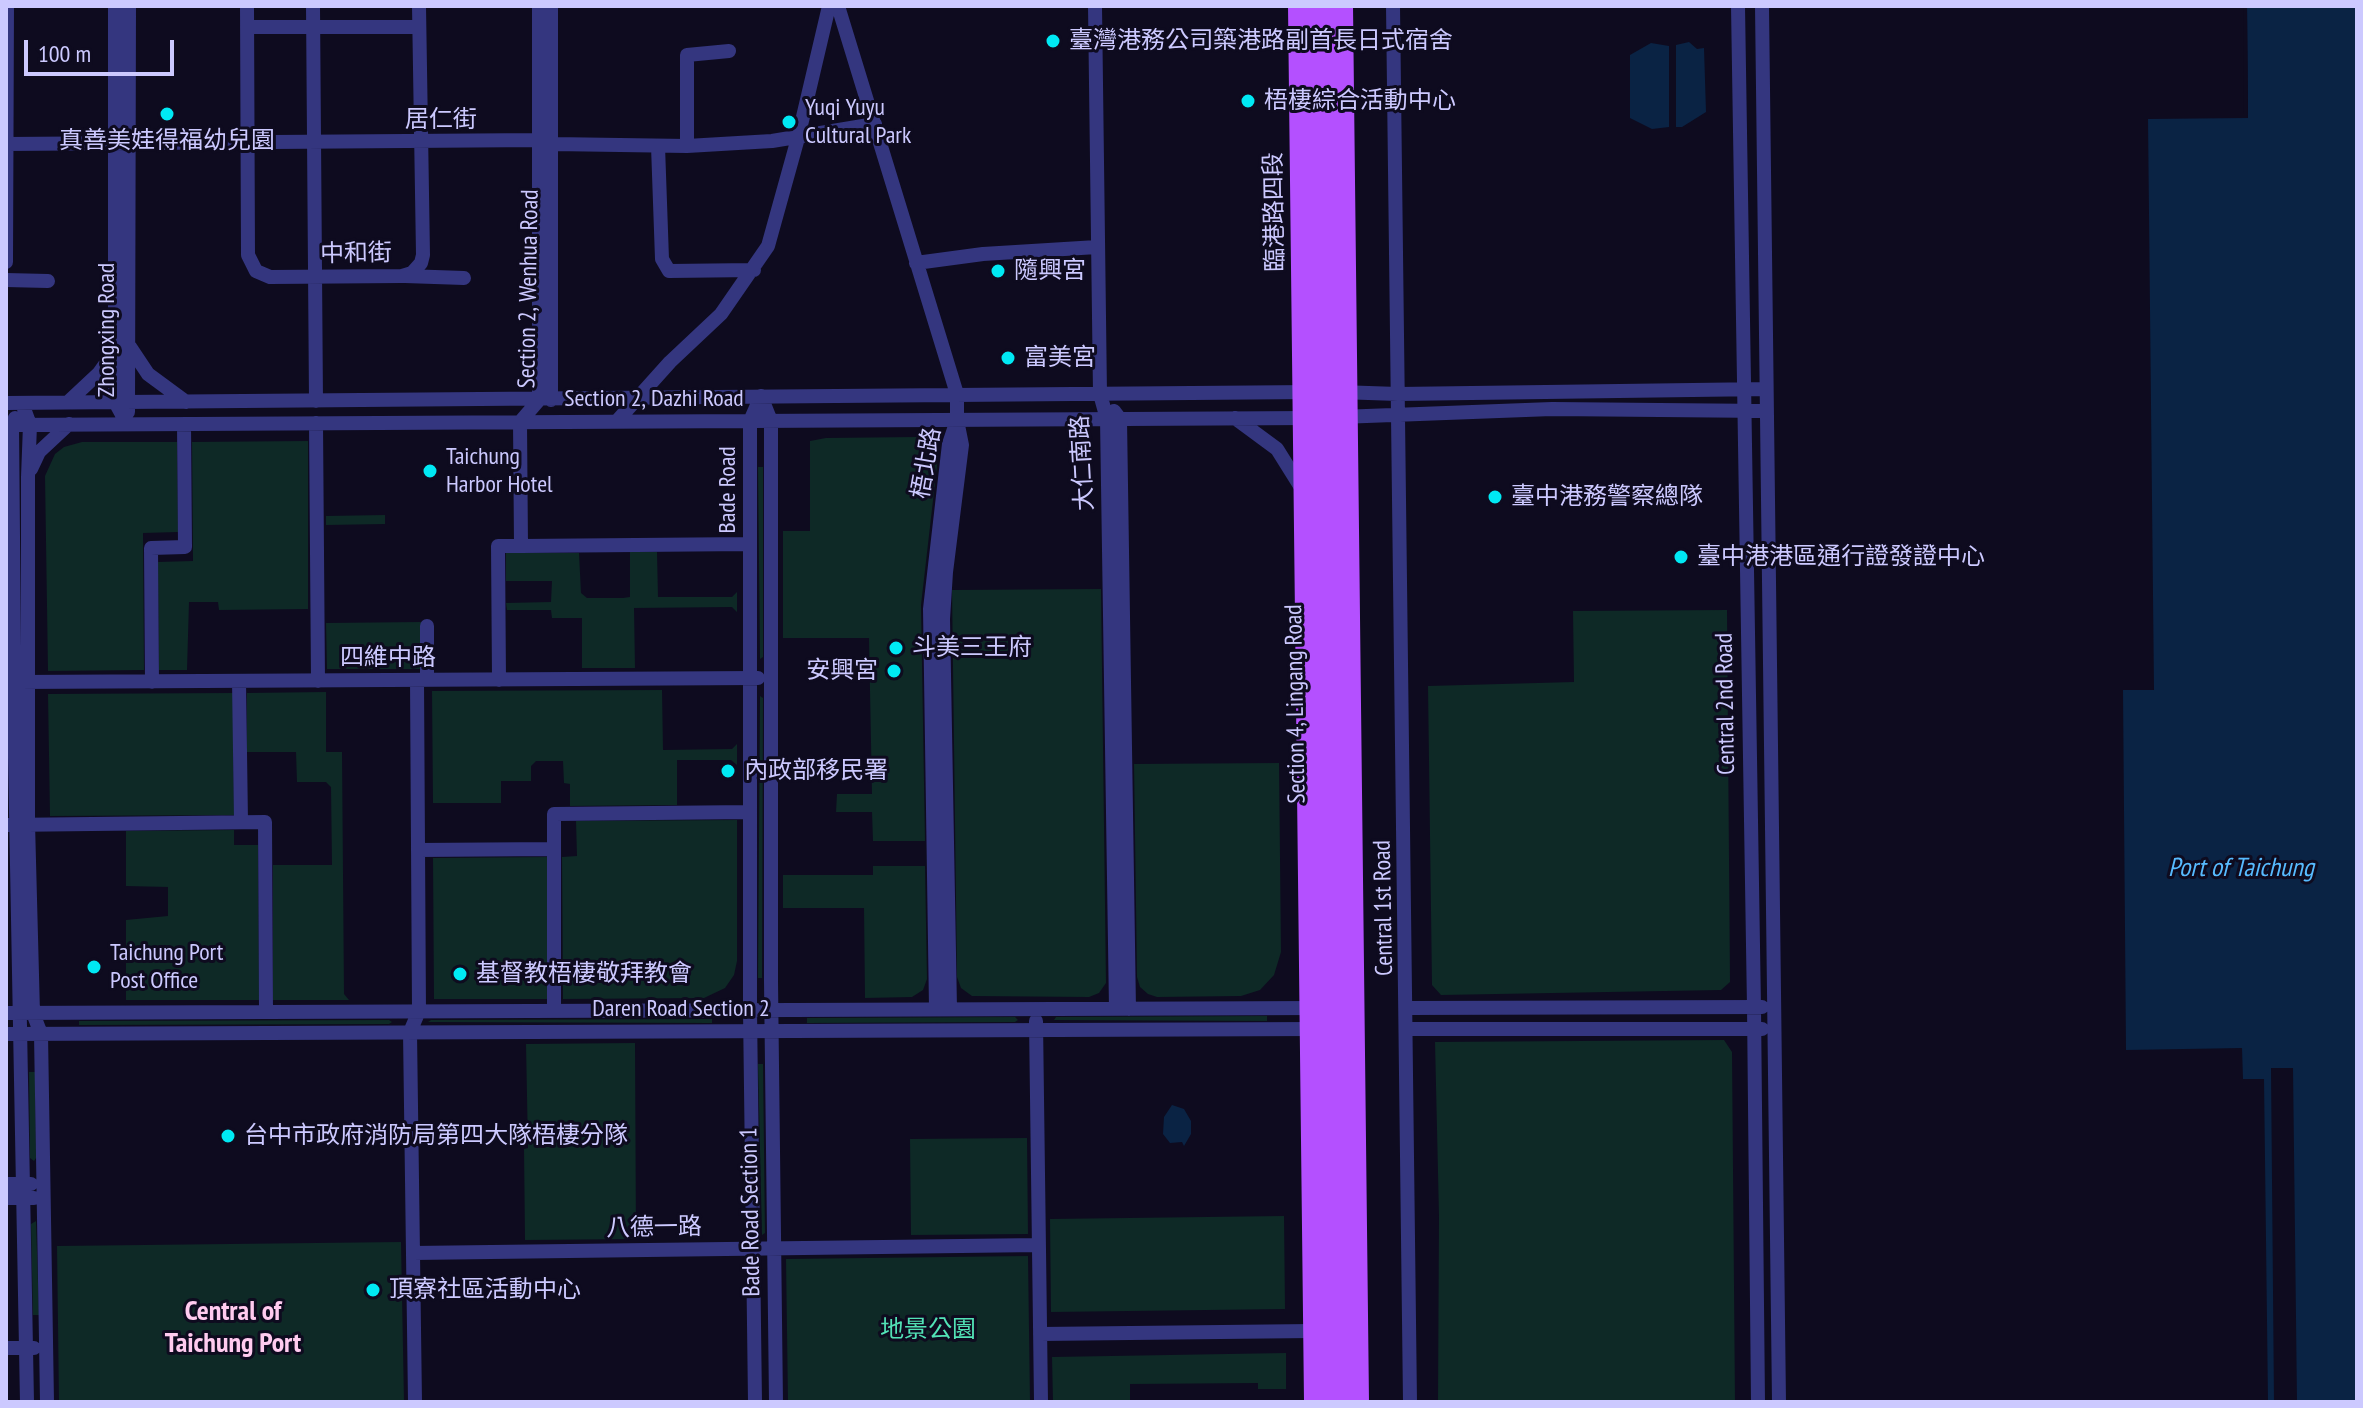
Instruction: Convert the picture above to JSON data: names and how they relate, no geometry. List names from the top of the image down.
{
  "streets": {
    "main road": ["臨港路四段", "Section 4, Lingang Road"],
    "street": [
      "居仁街",
      "中和街",
      "Section 2, Wenhua Road",
      "Zhongxing Road",
      "Section 2, Dazhi Road",
      "梧北路",
      "大仁南路",
      "Bade Road",
      "四維中路",
      "Central 2nd Road",
      "Central 1st Road",
      "Daren Road Section 2",
      "Bade Road Section 1",
      "八德一路"
    ]
  },
  "crossings": [
    ["居仁街", "中和街"],
    ["居仁街", "Section 2, Wenhua Road"],
    ["居仁街", "Zhongxing Road"],
    ["居仁街", "梧北路"],
    ["臨港路四段", "Section 2, Dazhi Road"],
    ["臨港路四段", "Section 4, Lingang Road"],
    ["Section 2, Wenhua Road", "Section 2, Dazhi Road"],
    ["Zhongxing Road", "Section 2, Dazhi Road"],
    ["Section 2, Dazhi Road", "梧北路"],
    ["Section 2, Dazhi Road", "大仁南路"],
    ["Section 2, Dazhi Road", "Bade Road"],
    ["Section 2, Dazhi Road", "Section 4, Lingang Road"],
    ["Section 2, Dazhi Road", "Central 2nd Road"],
    ["Section 2, Dazhi Road", "Central 1st Road"],
    ["梧北路", "Daren Road Section 2"],
    ["大仁南路", "Daren Road Section 2"],
    ["Bade Road", "四維中路"],
    ["Bade Road", "Daren Road Section 2"],
    ["Bade Road", "Bade Road Section 1"],
    ["Section 4, Lingang Road", "Daren Road Section 2"],
    ["Daren Road Section 2", "Bade Road Section 1"],
    ["Bade Road Section 1", "八德一路"]
  ],
  "districts": ["Central of Taichung Port"],
  "water": ["Port of Taichung"],
  "parks": ["地景公園"],
  "places": [
    "臺灣港務公司築港路副首長日式宿舍",
    "梧棲綜合活動中心",
    "真善美娃得福幼兒園",
    "Yuqi Yuyu Cultural Park",
    "隨興宮",
    "富美宮",
    "Taichung Harbor Hotel",
    "臺中港務警察總隊",
    "臺中港港區通行證發證中心",
    "斗美三王府",
    "安興宮",
    "內政部移民署",
    "Taichung Port Post Office",
    "基督教梧棲敬拜教會",
    "台中市政府消防局第四大隊梧棲分隊",
    "頂寮社區活動中心"
  ],
  "scale_bar": "100 m"
}
